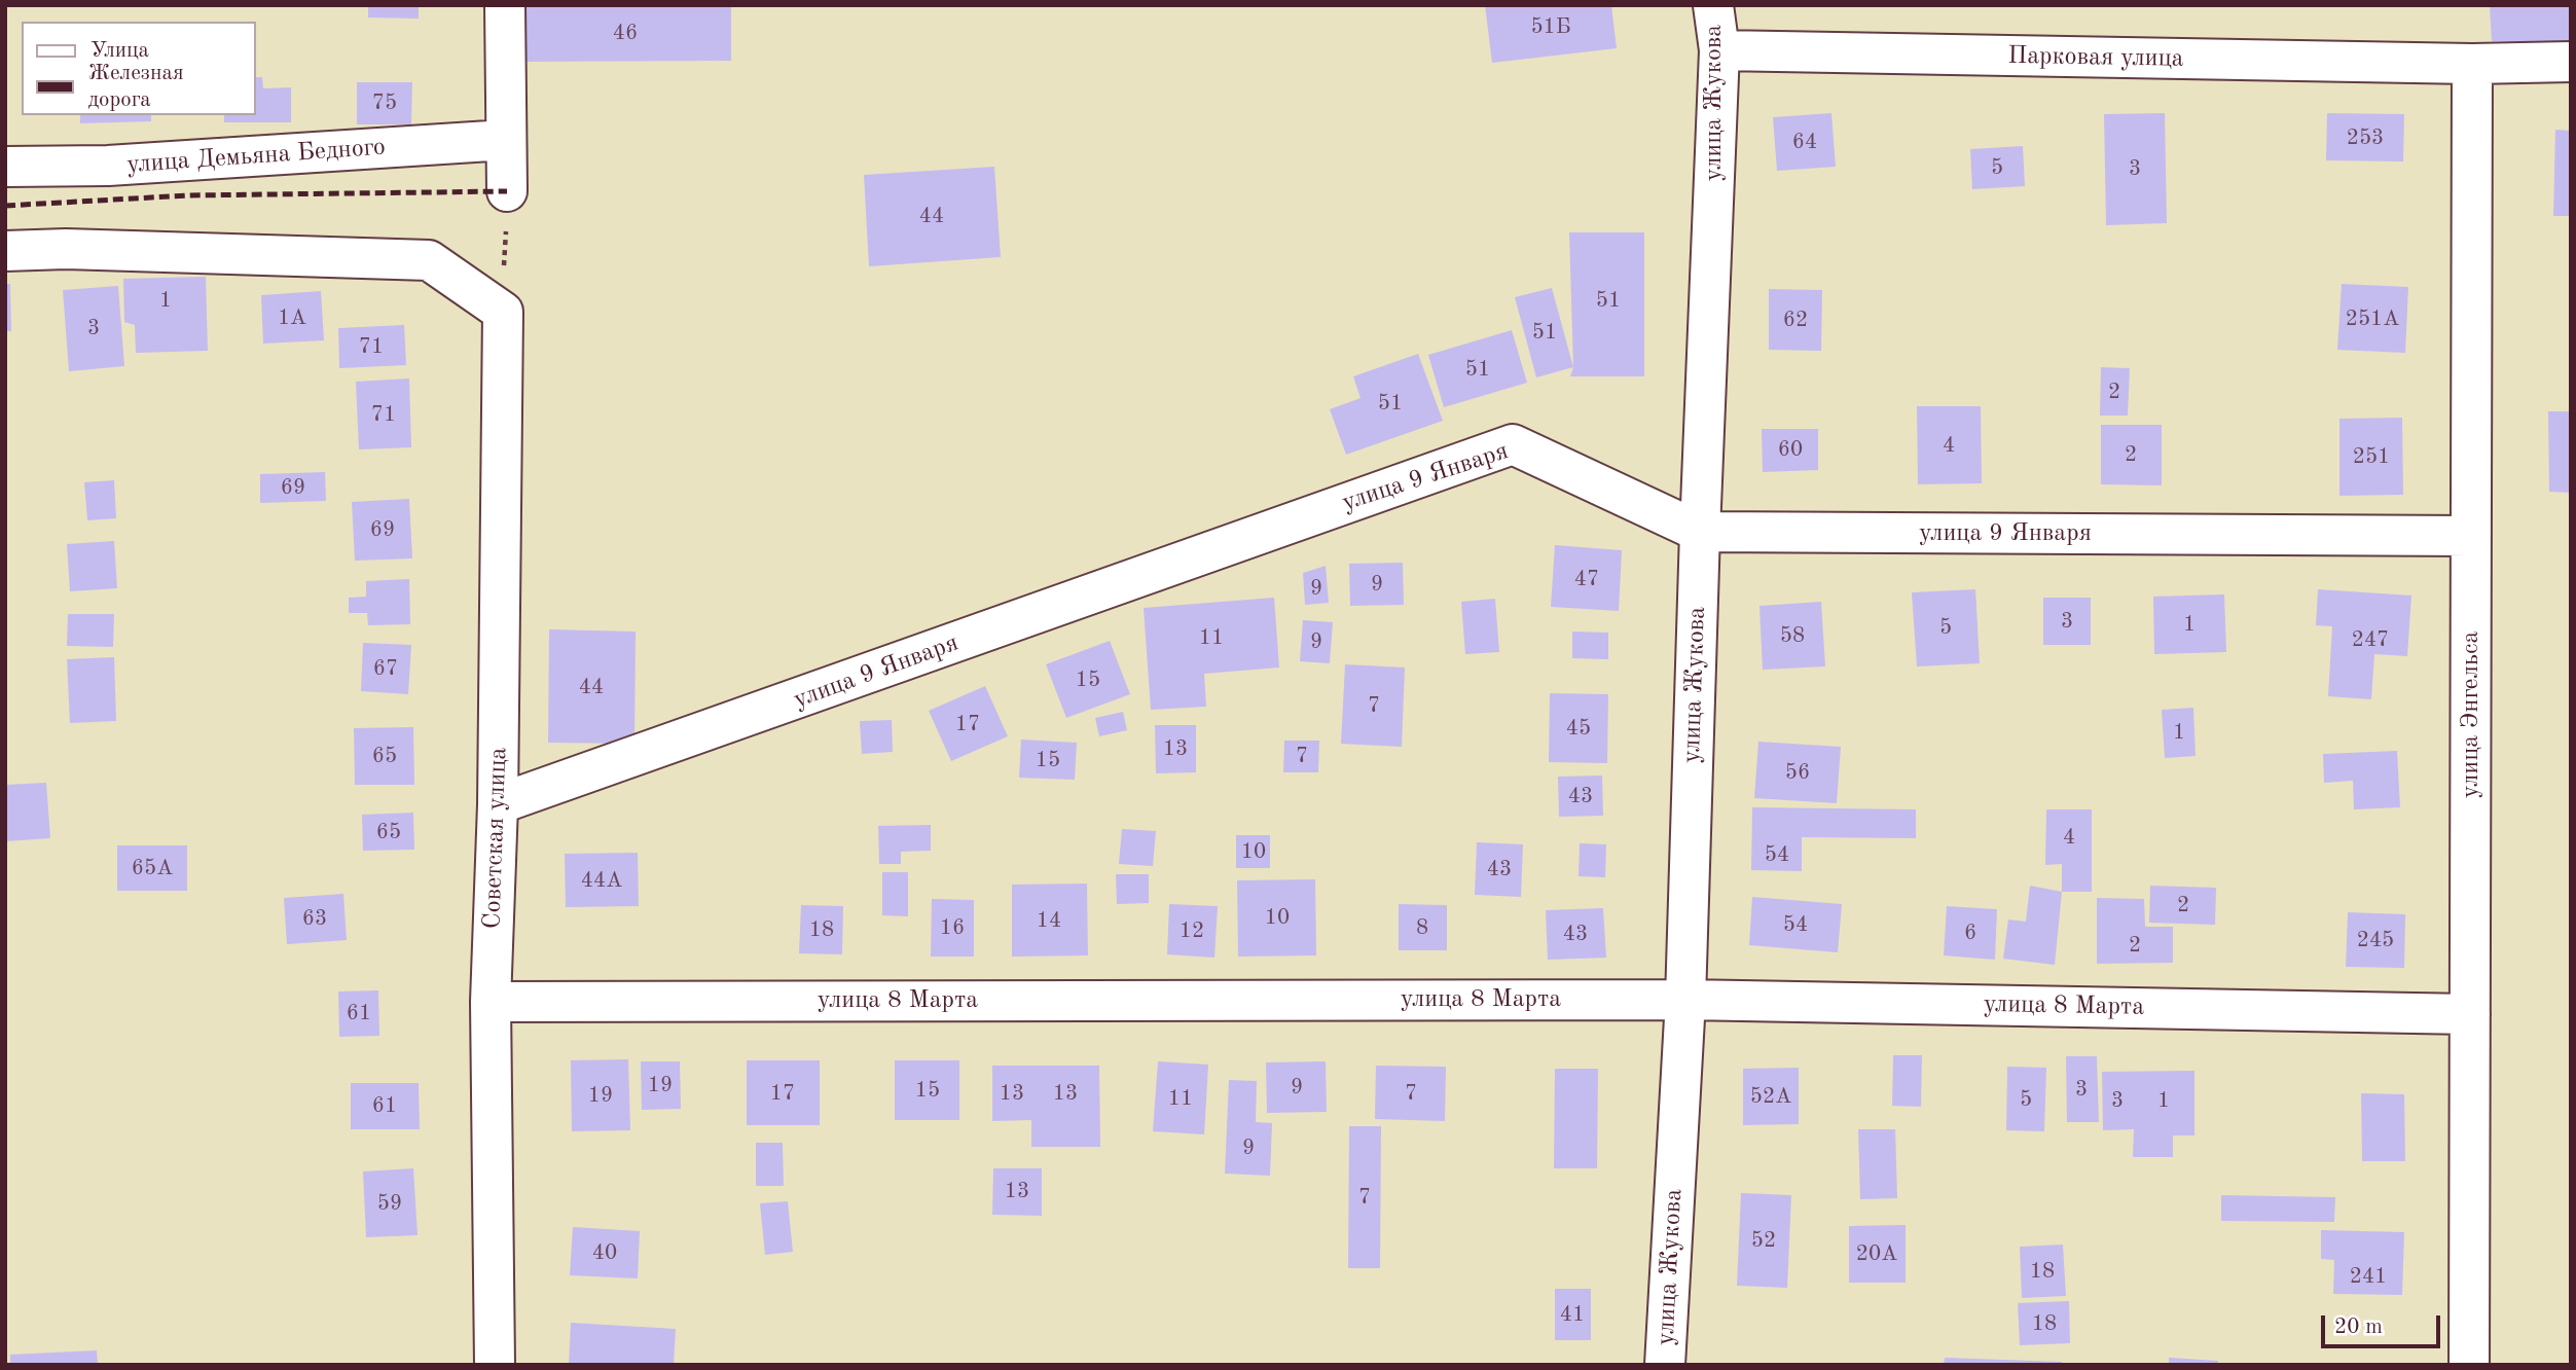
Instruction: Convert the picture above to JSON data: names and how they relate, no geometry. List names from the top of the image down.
{
  "streets": {
    "street": [
      "Парковая улица",
      "улица Жукова",
      "улица Демьяна Бедного",
      "улица 9 Января",
      "улица Энгельса",
      "Советская улица",
      "улица 8 Марта"
    ]
  },
  "crossings": [
    ["Парковая улица", "улица Жукова"],
    ["Парковая улица", "улица Энгельса"],
    ["улица Жукова", "улица 9 Января"],
    ["улица Жукова", "улица 8 Марта"],
    ["улица 9 Января", "улица Энгельса"],
    ["улица 9 Января", "Советская улица"],
    ["улица Энгельса", "улица 8 Марта"],
    ["Советская улица", "улица 8 Марта"]
  ],
  "house_numbers": [
    "51Б",
    "46",
    "75",
    "253",
    "64",
    "5",
    "3",
    "44",
    "1",
    "51",
    "1А",
    "251А",
    "62",
    "3",
    "51",
    "71",
    "51",
    "2",
    "51",
    "71",
    "4",
    "60",
    "2",
    "251",
    "69",
    "69",
    "47",
    "9",
    "9",
    "3",
    "1",
    "5",
    "58",
    "11",
    "247",
    "9",
    "67",
    "15",
    "44",
    "7",
    "17",
    "45",
    "1",
    "13",
    "65",
    "7",
    "15",
    "56",
    "43",
    "65",
    "4",
    "10",
    "54",
    "65А",
    "43",
    "44А",
    "2",
    "10",
    "63",
    "14",
    "54",
    "16",
    "8",
    "18",
    "12",
    "6",
    "43",
    "245",
    "2",
    "61",
    "19",
    "9",
    "3",
    "15",
    "17",
    "13",
    "13",
    "7",
    "19",
    "52А",
    "11",
    "5",
    "3",
    "1",
    "61",
    "9",
    "13",
    "7",
    "59",
    "52",
    "40",
    "20А",
    "18",
    "241",
    "41",
    "18"
  ],
  "legend": ["Улица", "Железная дорога"],
  "scale_bar": "20 m"
}
